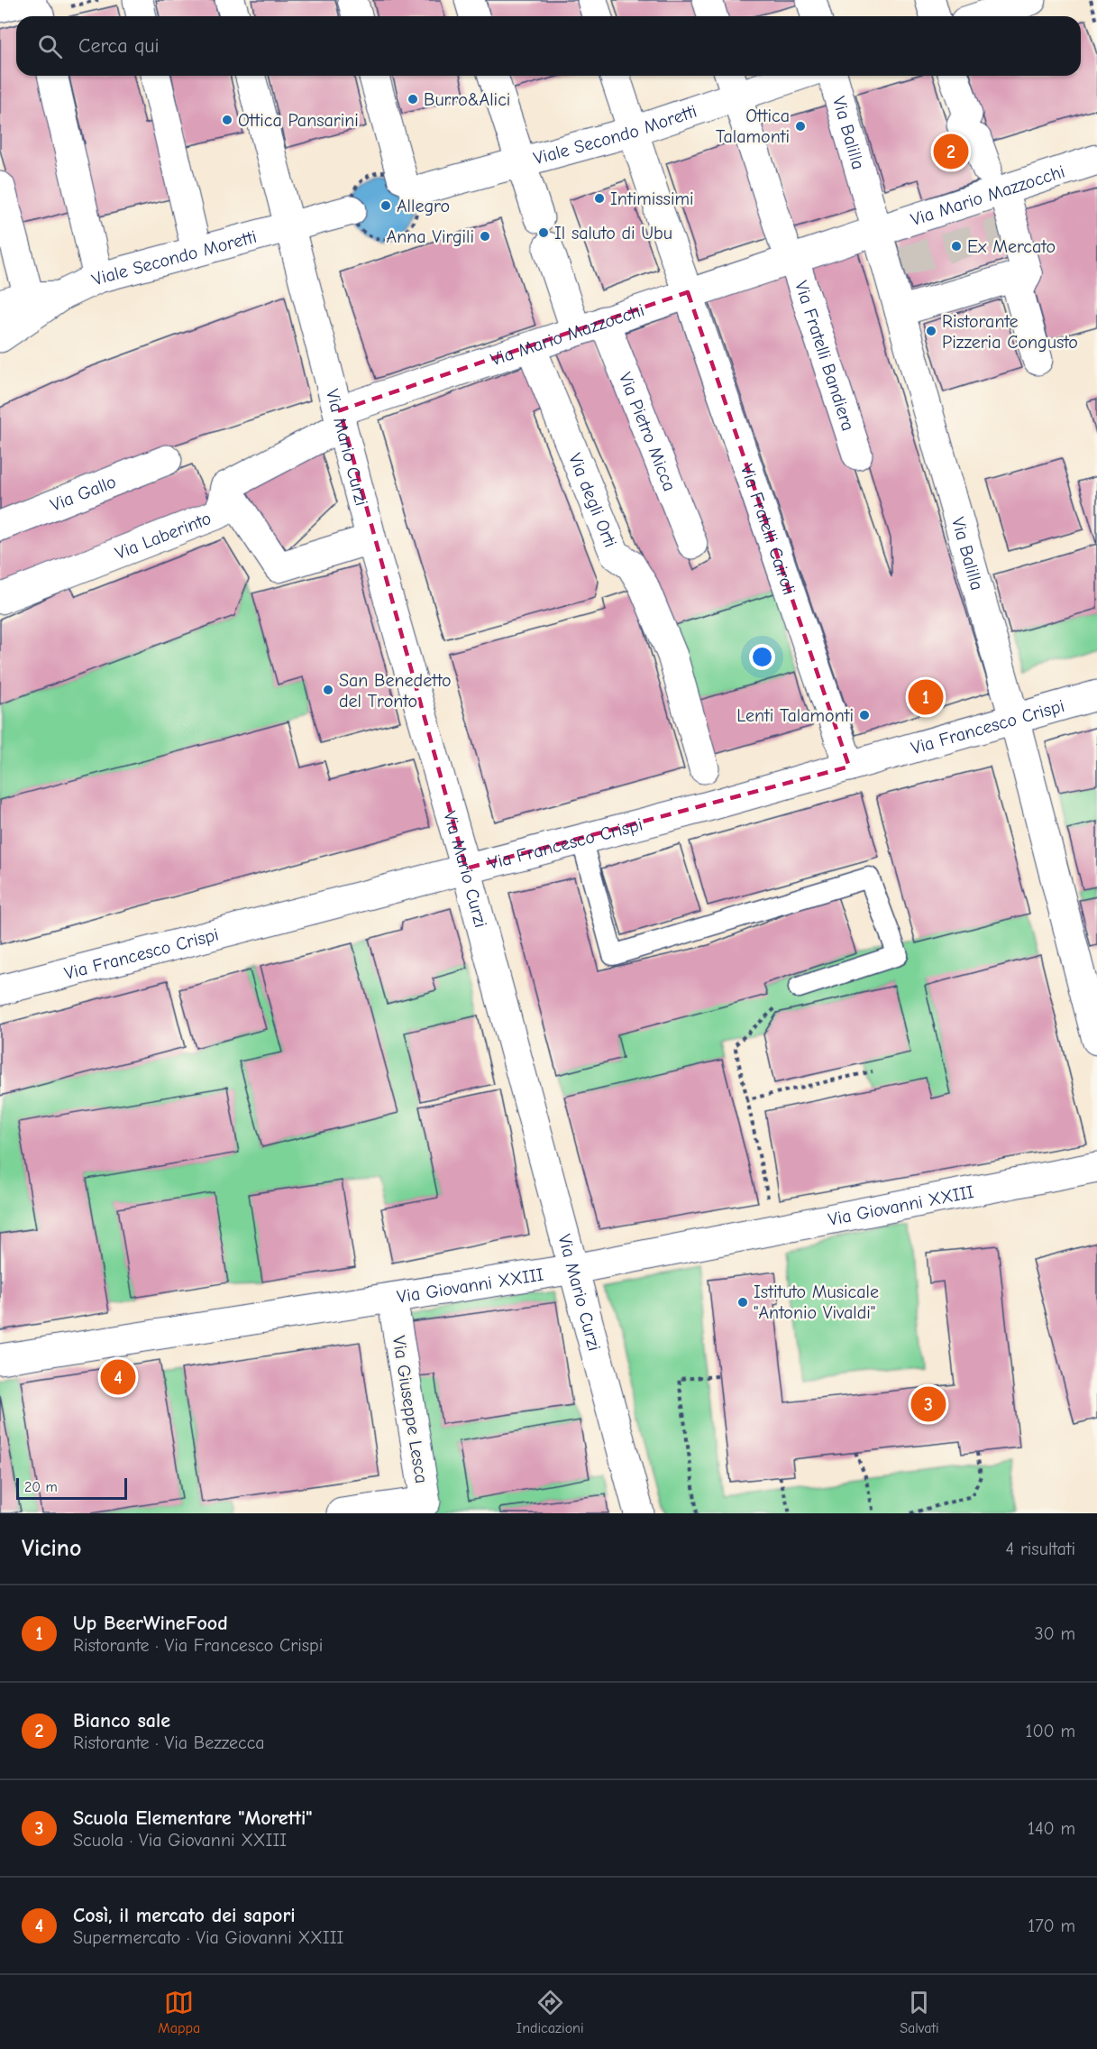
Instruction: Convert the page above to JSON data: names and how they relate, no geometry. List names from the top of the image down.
{
  "streets": {
    "street": [
      "Via Balilla",
      "Viale Secondo Moretti",
      "Via Mario Mazzocchi",
      "Via Fratelli Bandiera",
      "Via Pietro Micca",
      "Via Mario Curzi",
      "Via Gallo",
      "Via degli Orti",
      "Via Fratelli Cairoli",
      "Via Laberinto",
      "Via Francesco Crispi",
      "Via Giovanni XXIII",
      "Via Giuseppe Lesca"
    ]
  },
  "crossings": [
    ["Via Balilla", "Via Mario Mazzocchi"],
    ["Via Balilla", "Via Francesco Crispi"],
    ["Viale Secondo Moretti", "Via Fratelli Bandiera"],
    ["Viale Secondo Moretti", "Via Mario Curzi"],
    ["Viale Secondo Moretti", "Via Fratelli Cairoli"],
    ["Via Mario Mazzocchi", "Via Fratelli Bandiera"],
    ["Via Mario Mazzocchi", "Via Pietro Micca"],
    ["Via Mario Mazzocchi", "Via Mario Curzi"],
    ["Via Mario Mazzocchi", "Via degli Orti"],
    ["Via Mario Mazzocchi", "Via Fratelli Cairoli"],
    ["Via Mario Curzi", "Via Francesco Crispi"],
    ["Via Mario Curzi", "Via Giovanni XXIII"],
    ["Via Fratelli Cairoli", "Via Francesco Crispi"],
    ["Via Giovanni XXIII", "Via Giuseppe Lesca"]
  ],
  "places": [
    "Burro&Alici",
    "Ottica Pansarini",
    "Ottica Talamonti",
    "Intimissimi",
    "Allegro",
    "Il saluto di Ubu",
    "Anna Virgili",
    "Ex Mercato",
    "Ristorante Pizzeria Congusto",
    "San Benedetto del Tronto",
    "Lenti Talamonti",
    "Istituto Musicale \"Antonio Vivaldi\""
  ],
  "scale_bar": "20 m",
  "page": {
    "search": "Cerca qui",
    "pins": [
      "2",
      "1",
      "4",
      "3"
    ],
    "scale": "20 m",
    "heading": ["Vicino", "4 risultati"],
    "list": [
      {
        "mark": "1",
        "name": "Up BeerWineFood",
        "note": "Ristorante · Via Francesco Crispi",
        "value": "30 m"
      },
      {
        "mark": "2",
        "name": "Bianco sale",
        "note": "Ristorante · Via Bezzecca",
        "value": "100 m"
      },
      {
        "mark": "3",
        "name": "Scuola Elementare \"Moretti\"",
        "note": "Scuola · Via Giovanni XXIII",
        "value": "140 m"
      },
      {
        "mark": "4",
        "name": "Così, il mercato dei sapori",
        "note": "Supermercato · Via Giovanni XXIII",
        "value": "170 m"
      }
    ],
    "nav": ["Mappa", "Indicazioni", "Salvati"]
  }
}
